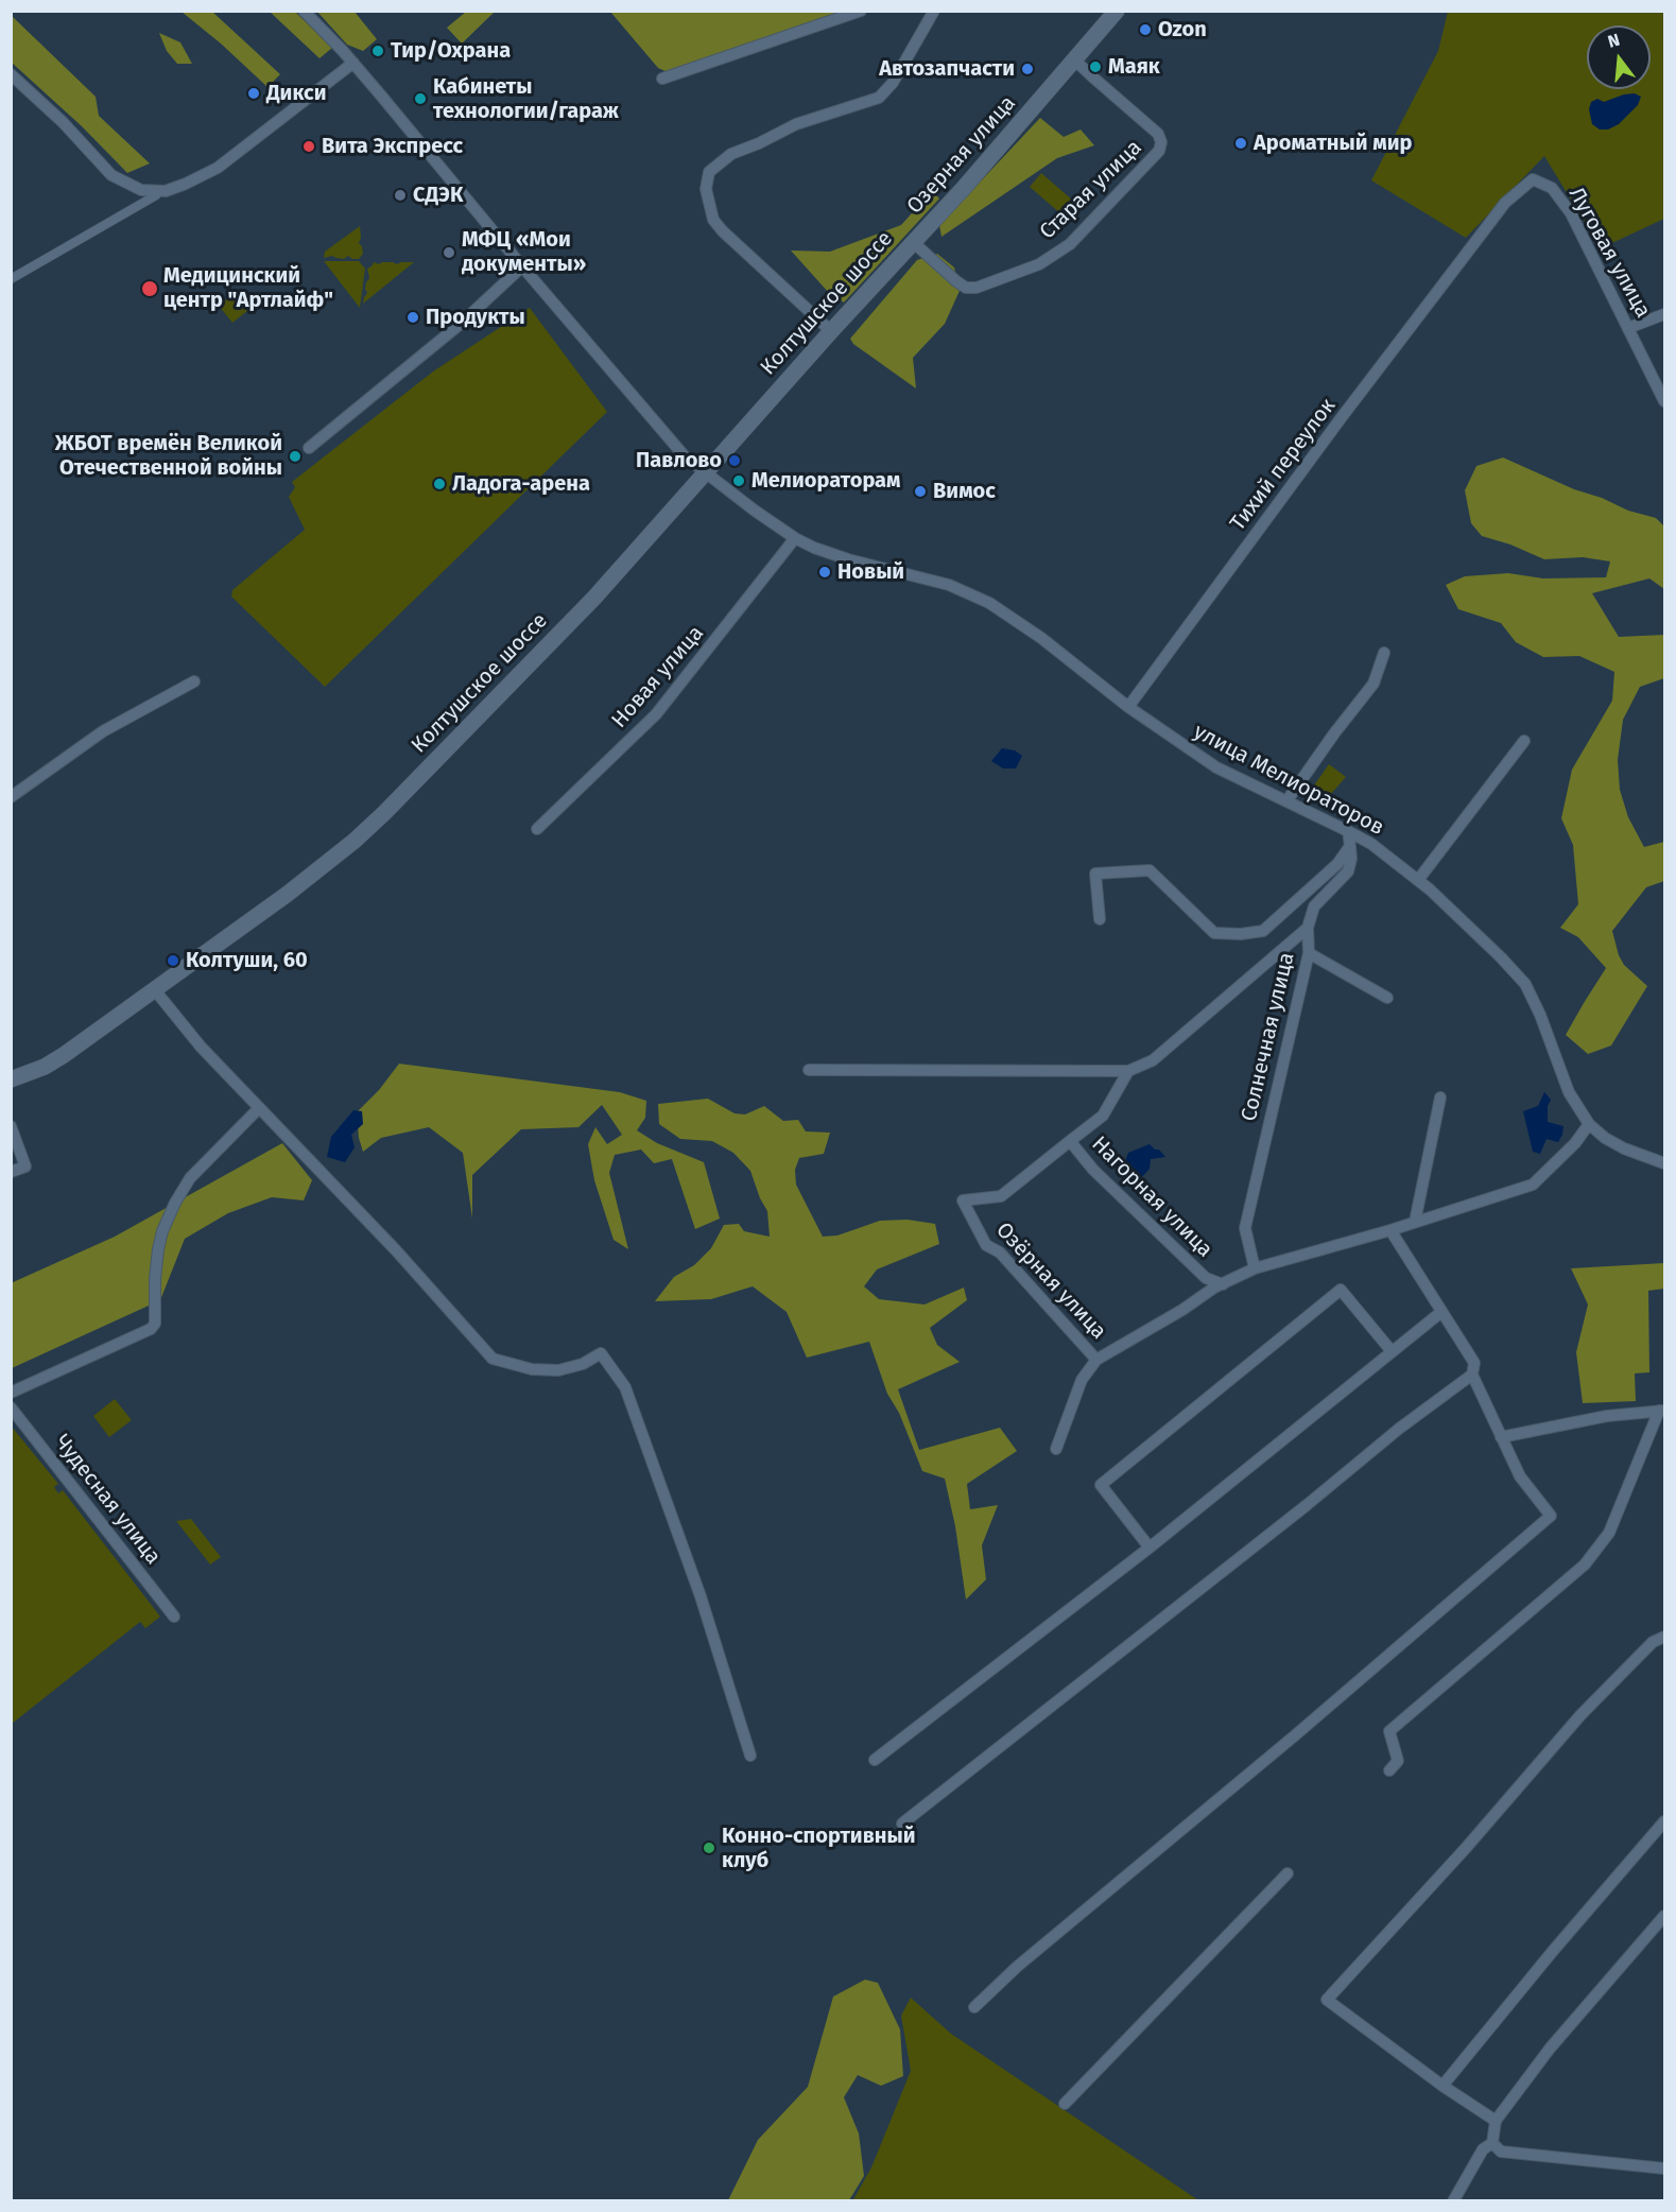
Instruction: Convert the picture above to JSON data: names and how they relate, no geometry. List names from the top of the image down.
{
  "streets": {
    "main road": ["Озерная улица", "Колтушское шоссе"],
    "street": [
      "Старая улица",
      "Луговая улица",
      "Тихий переулок",
      "Новая улица",
      "улица Мелиораторов",
      "Солнечная улица",
      "Нагорная улица",
      "Озёрная улица",
      "Чудесная улица"
    ]
  },
  "crossings": [
    ["Озерная улица", "Старая улица"],
    ["Озерная улица", "Колтушское шоссе"],
    ["Старая улица", "Колтушское шоссе"],
    ["Луговая улица", "Тихий переулок"],
    ["Колтушское шоссе", "улица Мелиораторов"],
    ["Тихий переулок", "улица Мелиораторов"],
    ["Новая улица", "улица Мелиораторов"],
    ["улица Мелиораторов", "Озёрная улица"],
    ["Солнечная улица", "Нагорная улица"],
    ["Солнечная улица", "Озёрная улица"],
    ["Нагорная улица", "Озёрная улица"]
  ],
  "places": [
    "Ozon",
    "Тир/Охрана",
    "Маяк",
    "Автозапчасти",
    "Дикси",
    "Кабинеты технологии/гараж",
    "Ароматный мир",
    "Вита Экспресс",
    "СДЭК",
    "МФЦ «Мои документы»",
    "Медицинский центр \"Артлайф\"",
    "Продукты",
    "ЖБОТ времён Великой Отечественной войны",
    "Павлово",
    "Мелиораторам",
    "Ладога-арена",
    "Вимос",
    "Новый",
    "Колтуши, 60",
    "Конно-спортивный клуб"
  ],
  "north": "top"
}
